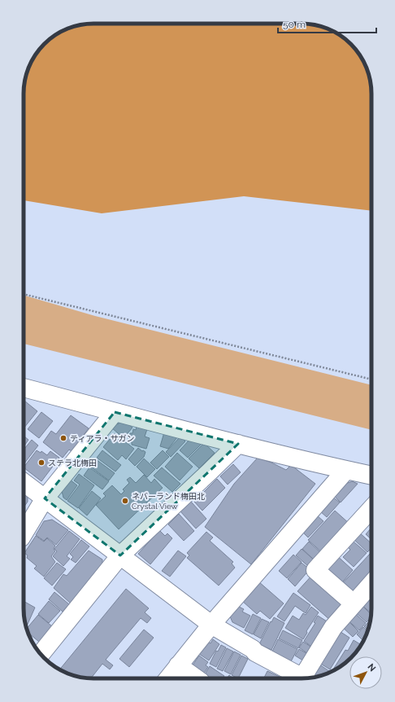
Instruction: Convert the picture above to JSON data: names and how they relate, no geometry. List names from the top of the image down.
{
  "places": ["ティアラ・サガン", "ステラ北梅田", "ネバーランド梅田北 Crystal View"],
  "scale_bar": "50 m",
  "north": "top right"
}
